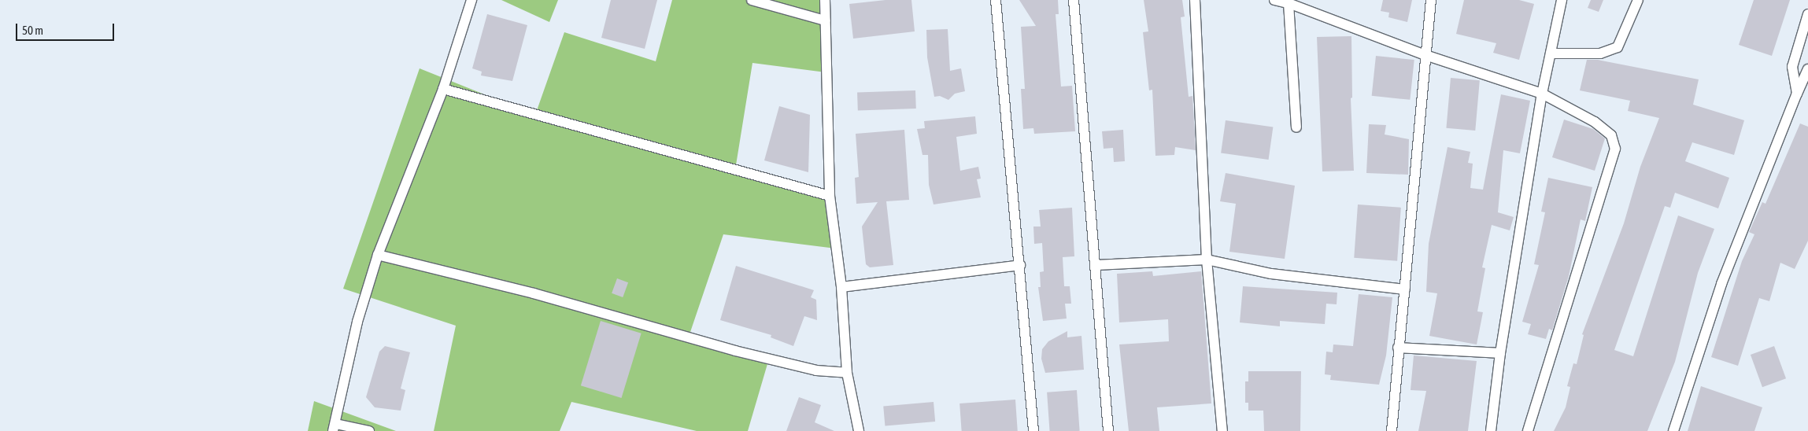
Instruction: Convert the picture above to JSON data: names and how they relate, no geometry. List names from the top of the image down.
{
  "scale_bar": "50 m"
}
